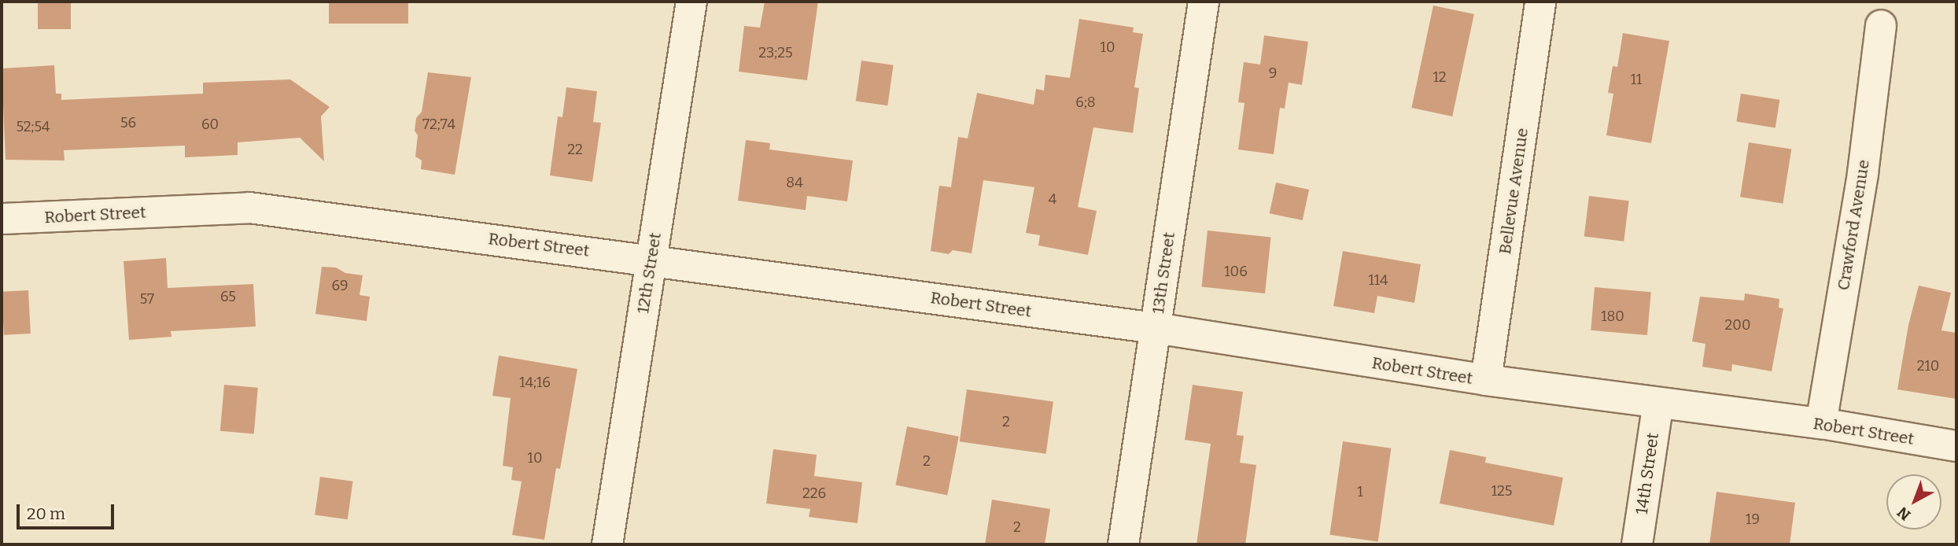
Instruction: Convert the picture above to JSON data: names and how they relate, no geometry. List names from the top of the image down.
{
  "streets": {
    "street": [
      "Bellevue Avenue",
      "Robert Street",
      "Crawford Avenue",
      "12th Street",
      "13th Street",
      "14th Street"
    ]
  },
  "crossings": [
    ["Bellevue Avenue", "Robert Street"],
    ["Robert Street", "Crawford Avenue"],
    ["Robert Street", "12th Street"],
    ["Robert Street", "13th Street"],
    ["Robert Street", "14th Street"]
  ],
  "house_numbers": [
    "10",
    "23;25",
    "9",
    "12",
    "11",
    "6;8",
    "56",
    "60",
    "72;74",
    "52;54",
    "22",
    "84",
    "4",
    "106",
    "114",
    "69",
    "65",
    "57",
    "180",
    "200",
    "210",
    "14;16",
    "2",
    "10",
    "2",
    "125",
    "1",
    "226",
    "19",
    "2"
  ],
  "scale_bar": "20 m",
  "north": "bottom left"
}
